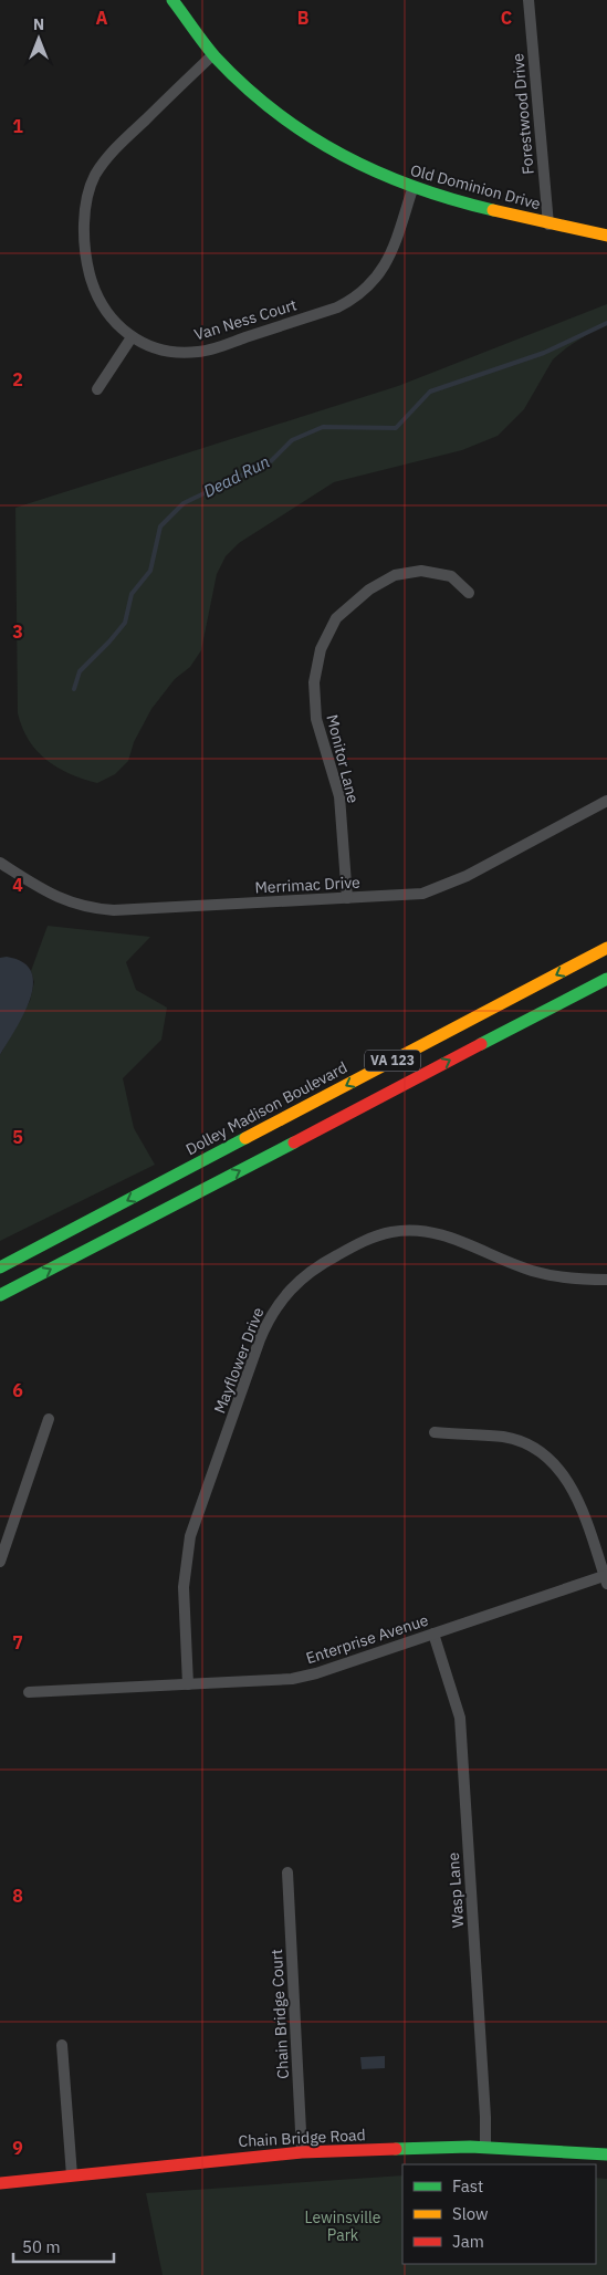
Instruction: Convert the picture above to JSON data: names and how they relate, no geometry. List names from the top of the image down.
{
  "streets": {
    "main road": [
      "Old Dominion Drive",
      "VA 123",
      "Dolley Madison Boulevard",
      "Chain Bridge Road"
    ],
    "street": [
      "Forestwood Drive",
      "Van Ness Court",
      "Monitor Lane",
      "Merrimac Drive",
      "Mayflower Drive",
      "Enterprise Avenue",
      "Wasp Lane",
      "Chain Bridge Court"
    ]
  },
  "crossings": [
    ["Forestwood Drive", "Old Dominion Drive"],
    ["Old Dominion Drive", "Van Ness Court"],
    ["Monitor Lane", "Merrimac Drive"],
    ["Mayflower Drive", "Enterprise Avenue"],
    ["Enterprise Avenue", "Wasp Lane"],
    ["Wasp Lane", "Chain Bridge Road"],
    ["Chain Bridge Court", "Chain Bridge Road"]
  ],
  "water": ["Dead Run"],
  "parks": ["Lewinsville Park"],
  "legend": ["Fast", "Slow", "Jam"],
  "scale_bar": "50 m",
  "north": "top",
  "grid": {
    "columns": ["A", "B", "C"],
    "rows": [
      "1",
      "2",
      "3",
      "4",
      "5",
      "6",
      "7",
      "8",
      "9"
    ]
  }
}
